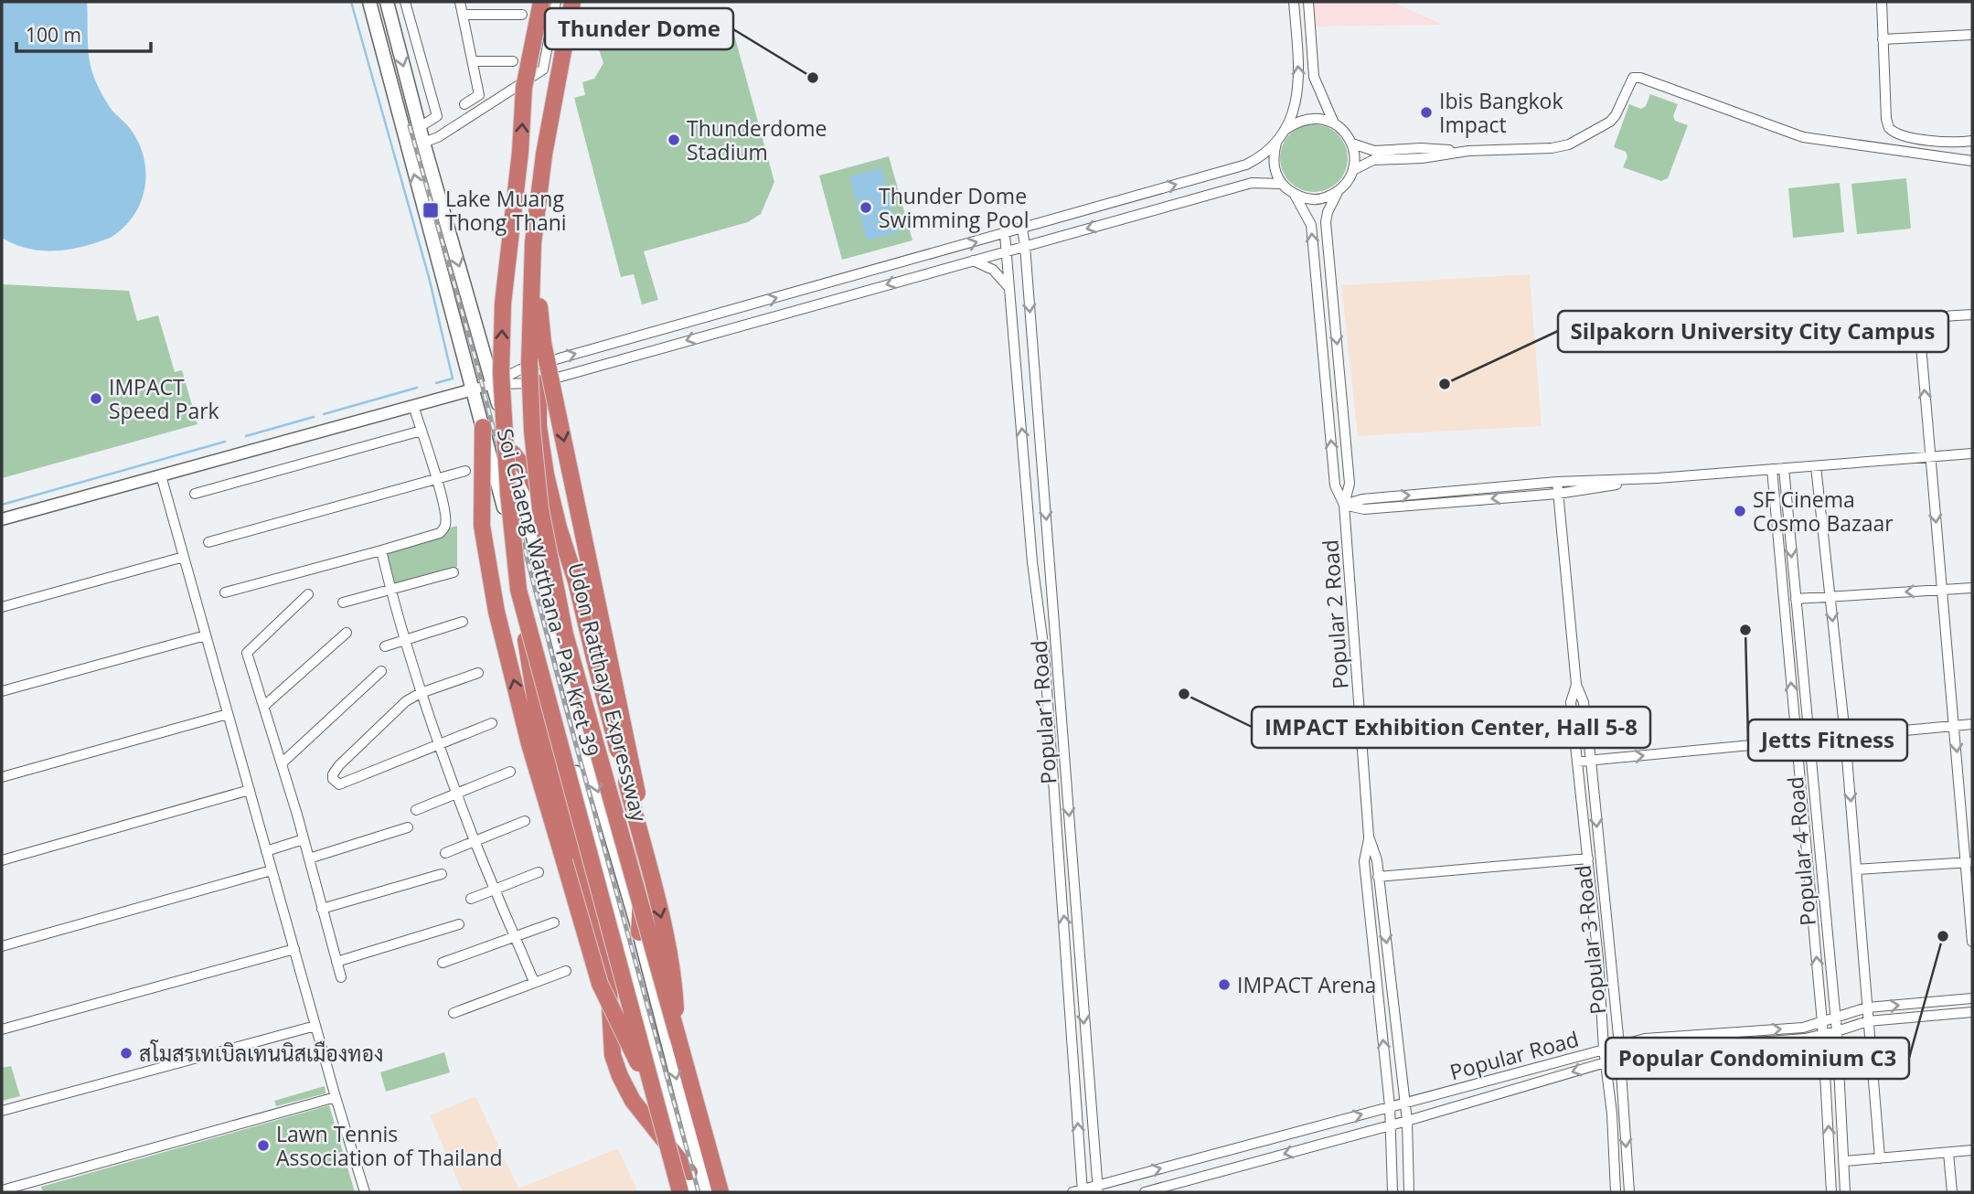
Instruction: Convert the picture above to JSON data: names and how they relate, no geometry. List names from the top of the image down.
{
  "streets": {
    "highway": ["Udon Ratthaya Expressway"],
    "main road": ["Soi Chaeng Watthana - Pak Kret 39"],
    "street": [
      "Popular 2 Road",
      "Popular1 Road",
      "Popular 4 Road",
      "Popular 3 Road",
      "Popular Road"
    ]
  },
  "crossings": [
    ["Popular 2 Road", "Popular Road"],
    ["Popular1 Road", "Popular Road"],
    ["Popular 4 Road", "Popular Road"],
    ["Popular 3 Road", "Popular Road"]
  ],
  "places": {
    "other": [
      "Thunder Dome",
      "Ibis Bangkok Impact",
      "Thunderdome Stadium",
      "Thunder Dome Swimming Pool",
      "Silpakorn University City Campus",
      "IMPACT Speed Park",
      "SF Cinema Cosmo Bazaar",
      "Jetts Fitness",
      "IMPACT Exhibition Center, Hall 5-8",
      "Popular Condominium C3",
      "IMPACT Arena",
      "สโมสรเทเบิลเทนนิสเมืองทอง",
      "Lawn Tennis Association of Thailand"
    ],
    "transit": ["Lake Muang Thong Thani"]
  },
  "scale_bar": "100 m"
}
